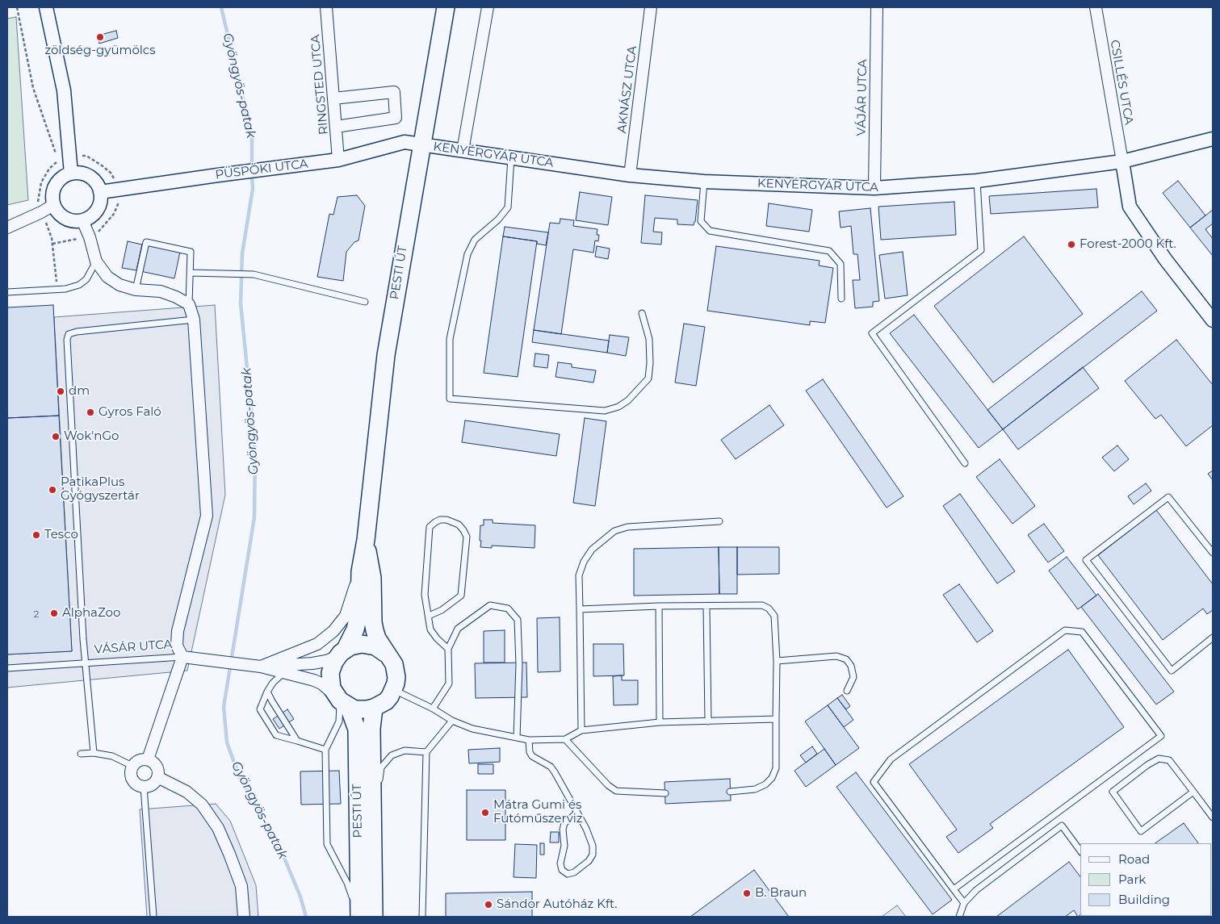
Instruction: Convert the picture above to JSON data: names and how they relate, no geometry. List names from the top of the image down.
{
  "streets": {
    "main road": ["PESTI ÚT"],
    "street": [
      "CSILLÉS UTCA",
      "RINGSTED UTCA",
      "AKNÁSZ UTCA",
      "VÁJÁR UTCA",
      "KENYÉRGYÁR UTCA",
      "PÜSPÖKI UTCA",
      "VÁSÁR UTCA"
    ]
  },
  "crossings": [
    ["CSILLÉS UTCA", "KENYÉRGYÁR UTCA"],
    ["RINGSTED UTCA", "PÜSPÖKI UTCA"],
    ["AKNÁSZ UTCA", "KENYÉRGYÁR UTCA"],
    ["VÁJÁR UTCA", "KENYÉRGYÁR UTCA"],
    ["KENYÉRGYÁR UTCA", "PÜSPÖKI UTCA"],
    ["KENYÉRGYÁR UTCA", "PESTI ÚT"],
    ["PÜSPÖKI UTCA", "PESTI ÚT"],
    ["PESTI ÚT", "VÁSÁR UTCA"]
  ],
  "water": ["Gyöngyös-patak"],
  "places": [
    "zöldség-gyümölcs",
    "Forest-2000 Kft.",
    "dm",
    "Gyros Faló",
    "Wok'nGo",
    "PatikaPlus Gyógyszertár",
    "Tesco",
    "AlphaZoo",
    "Mátra Gumi és Futóműszerviz",
    "B. Braun",
    "Sándor Autóház Kft."
  ],
  "house_numbers": ["2"],
  "legend": ["Road", "Park", "Building"]
}
